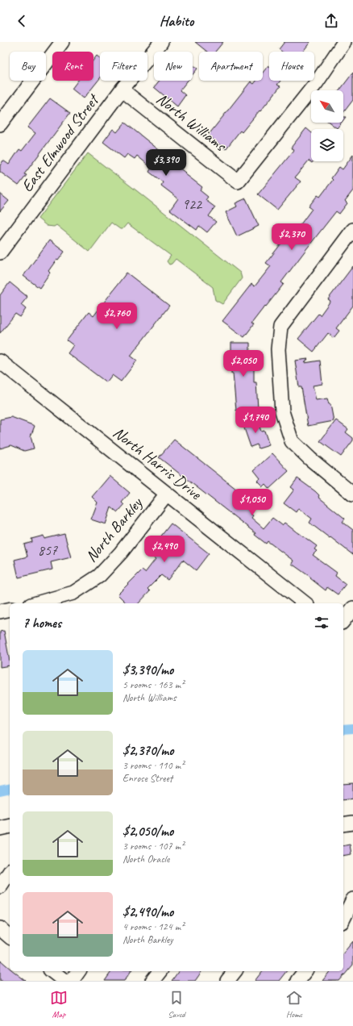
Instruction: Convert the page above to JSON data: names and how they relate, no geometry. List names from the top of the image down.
{
  "streets": {
    "street": [
      "North Williams",
      "East Elmwood Street",
      "North Harris Drive",
      "North Barkley"
    ]
  },
  "crossings": [
    ["North Williams", "East Elmwood Street"],
    ["North Harris Drive", "North Barkley"]
  ],
  "house_numbers": ["922", "857"],
  "north": "top left",
  "page": {
    "header": "Habito",
    "chip": [
      "Buy",
      "Rent",
      "Filters",
      "New",
      "Apartment",
      "House"
    ],
    "price": [
      "$3,390",
      "$2,370",
      "$2,760",
      "$2,050",
      "$1,740",
      "$1,050",
      "$2,490"
    ],
    "heading": "7 homes",
    "list": [
      {
        "name": "$3,390/mo",
        "note": "5 rooms · 163 m² · North Williams"
      },
      {
        "name": "$2,370/mo",
        "note": "3 rooms · 110 m² · Enrose Street"
      },
      {
        "name": "$2,050/mo",
        "note": "3 rooms · 107 m² · North Oracle"
      },
      {
        "name": "$2,490/mo",
        "note": "4 rooms · 124 m² · North Barkley"
      }
    ],
    "tabs": ["Map", "Saved", "Home"]
  }
}
